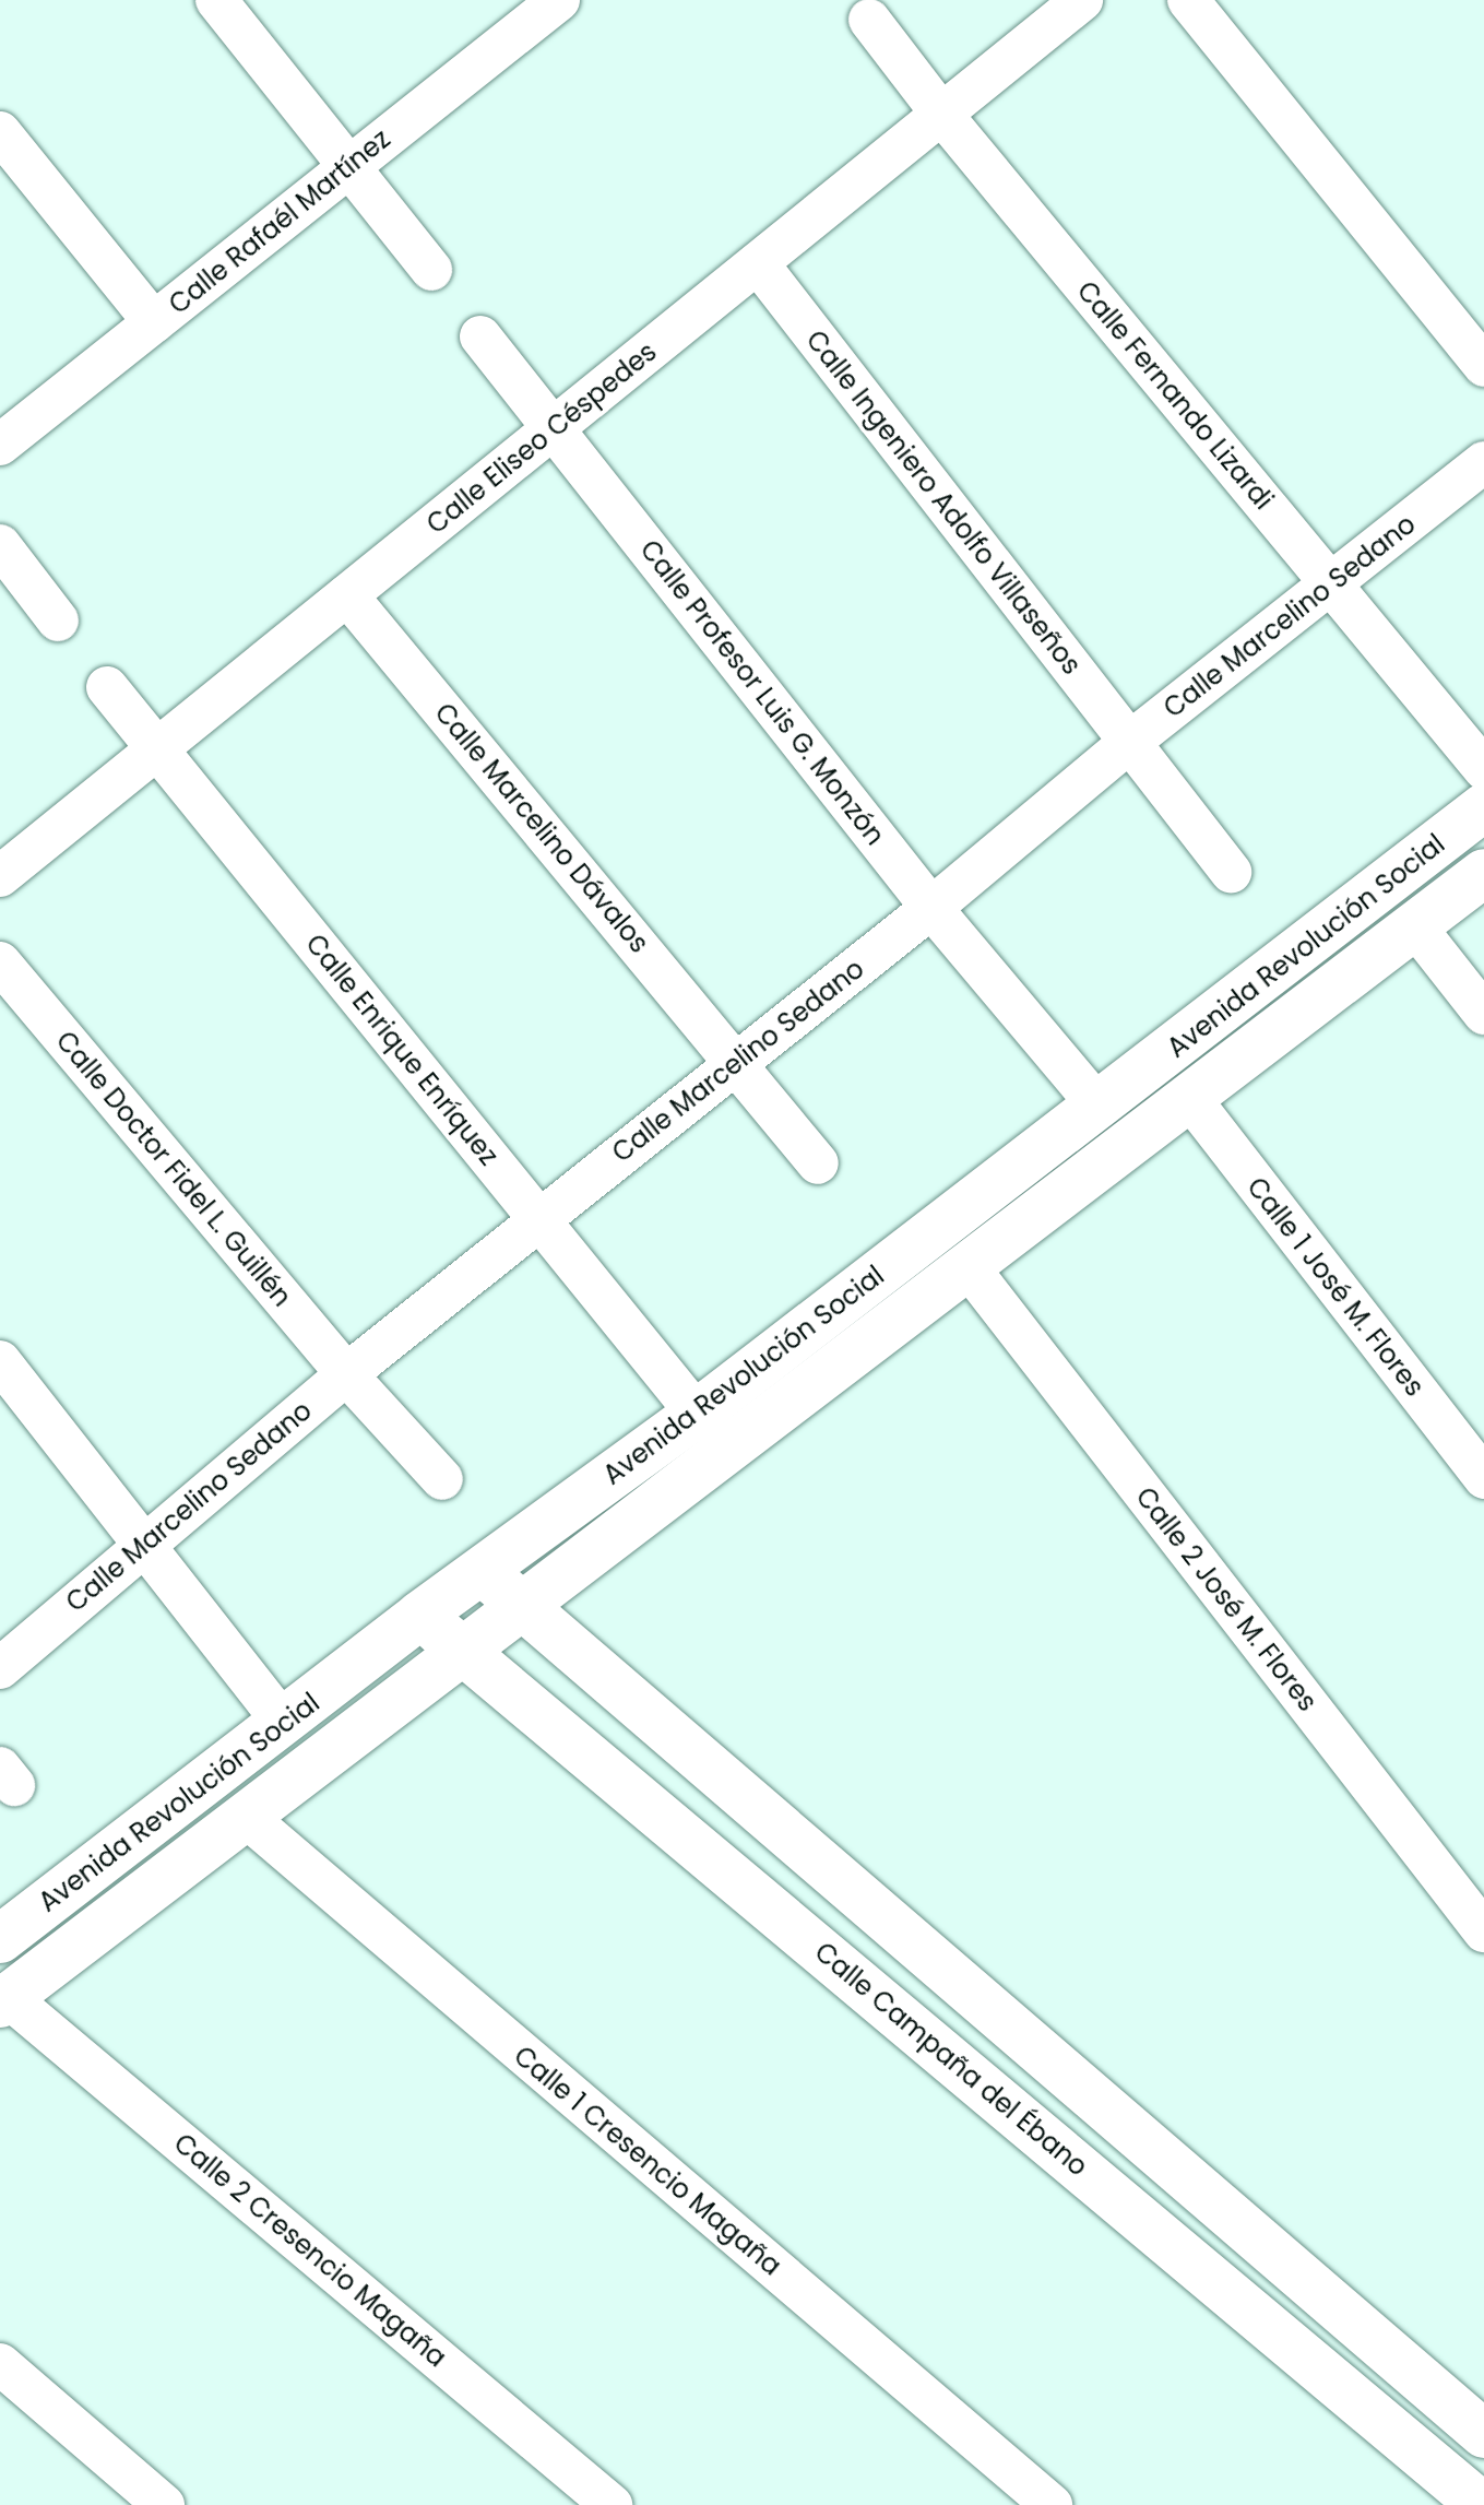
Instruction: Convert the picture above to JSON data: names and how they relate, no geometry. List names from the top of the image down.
{
  "streets": {
    "street": [
      "Calle Rafaél Martínez",
      "Calle Fernando Lizardi",
      "Calle Eliseo Céspedes",
      "Calle Ingeniero Adolfo Villaseños",
      "Calle Marcelino Sedano",
      "Calle Profesor Luis G. Monzón",
      "Calle Marcelino Dávalos",
      "Avenida Revolución Social",
      "Calle Enrique Enríquez",
      "Calle Doctor Fidel L. Guillén",
      "Calle 1 José M. Flores",
      "Calle 2 José M. Flores",
      "Calle Campaña del Ébano",
      "Calle 1 Cresencio Magaña",
      "Calle 2 Cresencio Magaña"
    ]
  },
  "crossings": [
    ["Calle Fernando Lizardi", "Calle Eliseo Céspedes"],
    ["Calle Fernando Lizardi", "Calle Marcelino Sedano"],
    ["Calle Eliseo Céspedes", "Calle Ingeniero Adolfo Villaseños"],
    ["Calle Eliseo Céspedes", "Calle Profesor Luis G. Monzón"],
    ["Calle Eliseo Céspedes", "Calle Marcelino Dávalos"],
    ["Calle Eliseo Céspedes", "Calle Enrique Enríquez"],
    ["Calle Ingeniero Adolfo Villaseños", "Calle Marcelino Sedano"],
    ["Calle Marcelino Sedano", "Calle Profesor Luis G. Monzón"],
    ["Calle Marcelino Sedano", "Calle Marcelino Dávalos"],
    ["Calle Marcelino Sedano", "Calle Enrique Enríquez"],
    ["Calle Marcelino Sedano", "Calle Doctor Fidel L. Guillén"],
    ["Calle Profesor Luis G. Monzón", "Avenida Revolución Social"],
    ["Avenida Revolución Social", "Calle Enrique Enríquez"],
    ["Avenida Revolución Social", "Calle 1 José M. Flores"],
    ["Avenida Revolución Social", "Calle 2 José M. Flores"],
    ["Avenida Revolución Social", "Calle Campaña del Ébano"],
    ["Avenida Revolución Social", "Calle 1 Cresencio Magaña"],
    ["Avenida Revolución Social", "Calle 2 Cresencio Magaña"]
  ]
}
